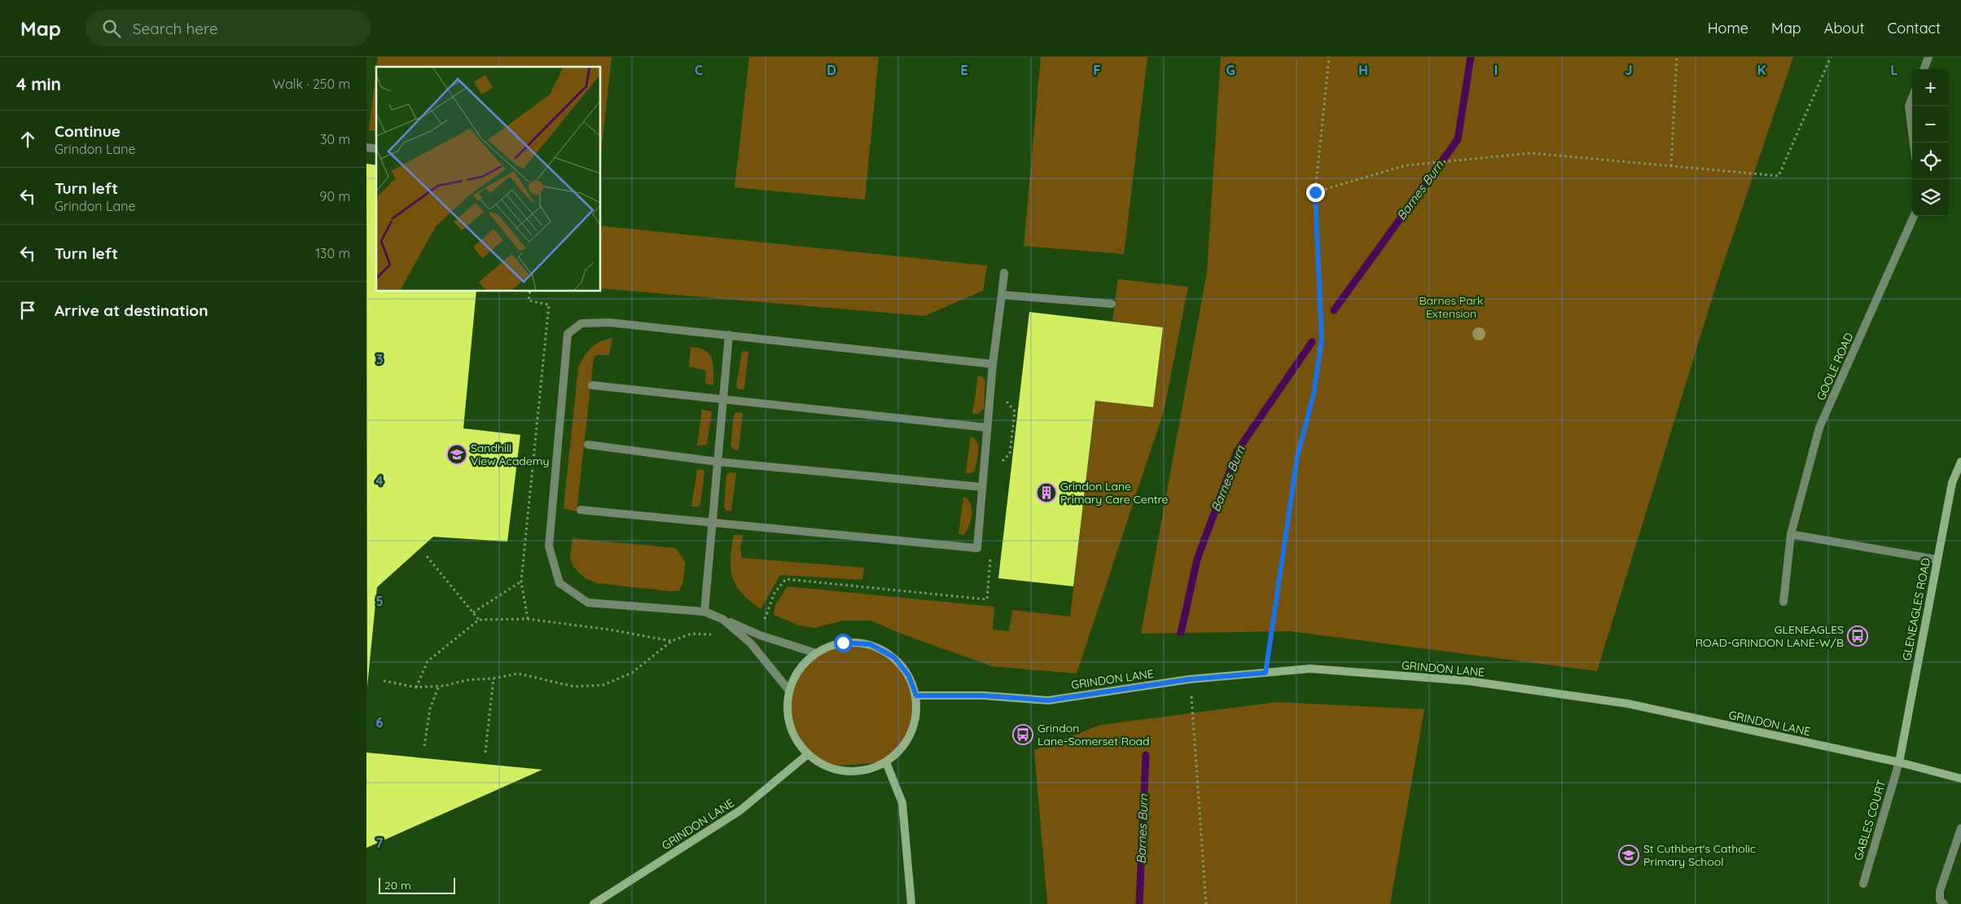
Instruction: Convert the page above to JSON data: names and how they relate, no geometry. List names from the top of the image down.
{
  "streets": {
    "street": [
      "GOOLE ROAD",
      "GLENEAGLES ROAD",
      "GRINDON LANE",
      "GABLES COURT"
    ]
  },
  "crossings": [
    ["GLENEAGLES ROAD", "GRINDON LANE"],
    ["GLENEAGLES ROAD", "GABLES COURT"],
    ["GRINDON LANE", "GABLES COURT"]
  ],
  "water": ["Barnes Burn"],
  "parks": ["Barnes Park Extension"],
  "places": {
    "school or university": ["Sandhill View Academy", "St Cuthbert's Catholic Primary School"],
    "building": ["Grindon Lane Primary Care Centre"],
    "bus stop": ["GLENEAGLES ROAD-GRINDON LANE-W/B", "Grindon Lane-Somerset Road"]
  },
  "scale_bar": "20 m",
  "page": {
    "header": "Map",
    "search": "Search here",
    "nav": [
      "Home",
      "Map",
      "About",
      "Contact"
    ],
    "heading": ["4 min", "Walk · 250 m"],
    "map_buttons": ["+", "−"],
    "list": [
      ["Continue", "Grindon Lane", "30 m"],
      ["Turn left", "Grindon Lane", "90 m"],
      ["Turn left", "130 m"],
      "Arrive at destination"
    ],
    "scale": "20 m"
  },
  "grid": {
    "columns": [
      "C",
      "D",
      "E",
      "F",
      "G",
      "H",
      "I",
      "J",
      "K",
      "L"
    ],
    "rows": [
      "3",
      "4",
      "5",
      "6",
      "7"
    ]
  }
}
